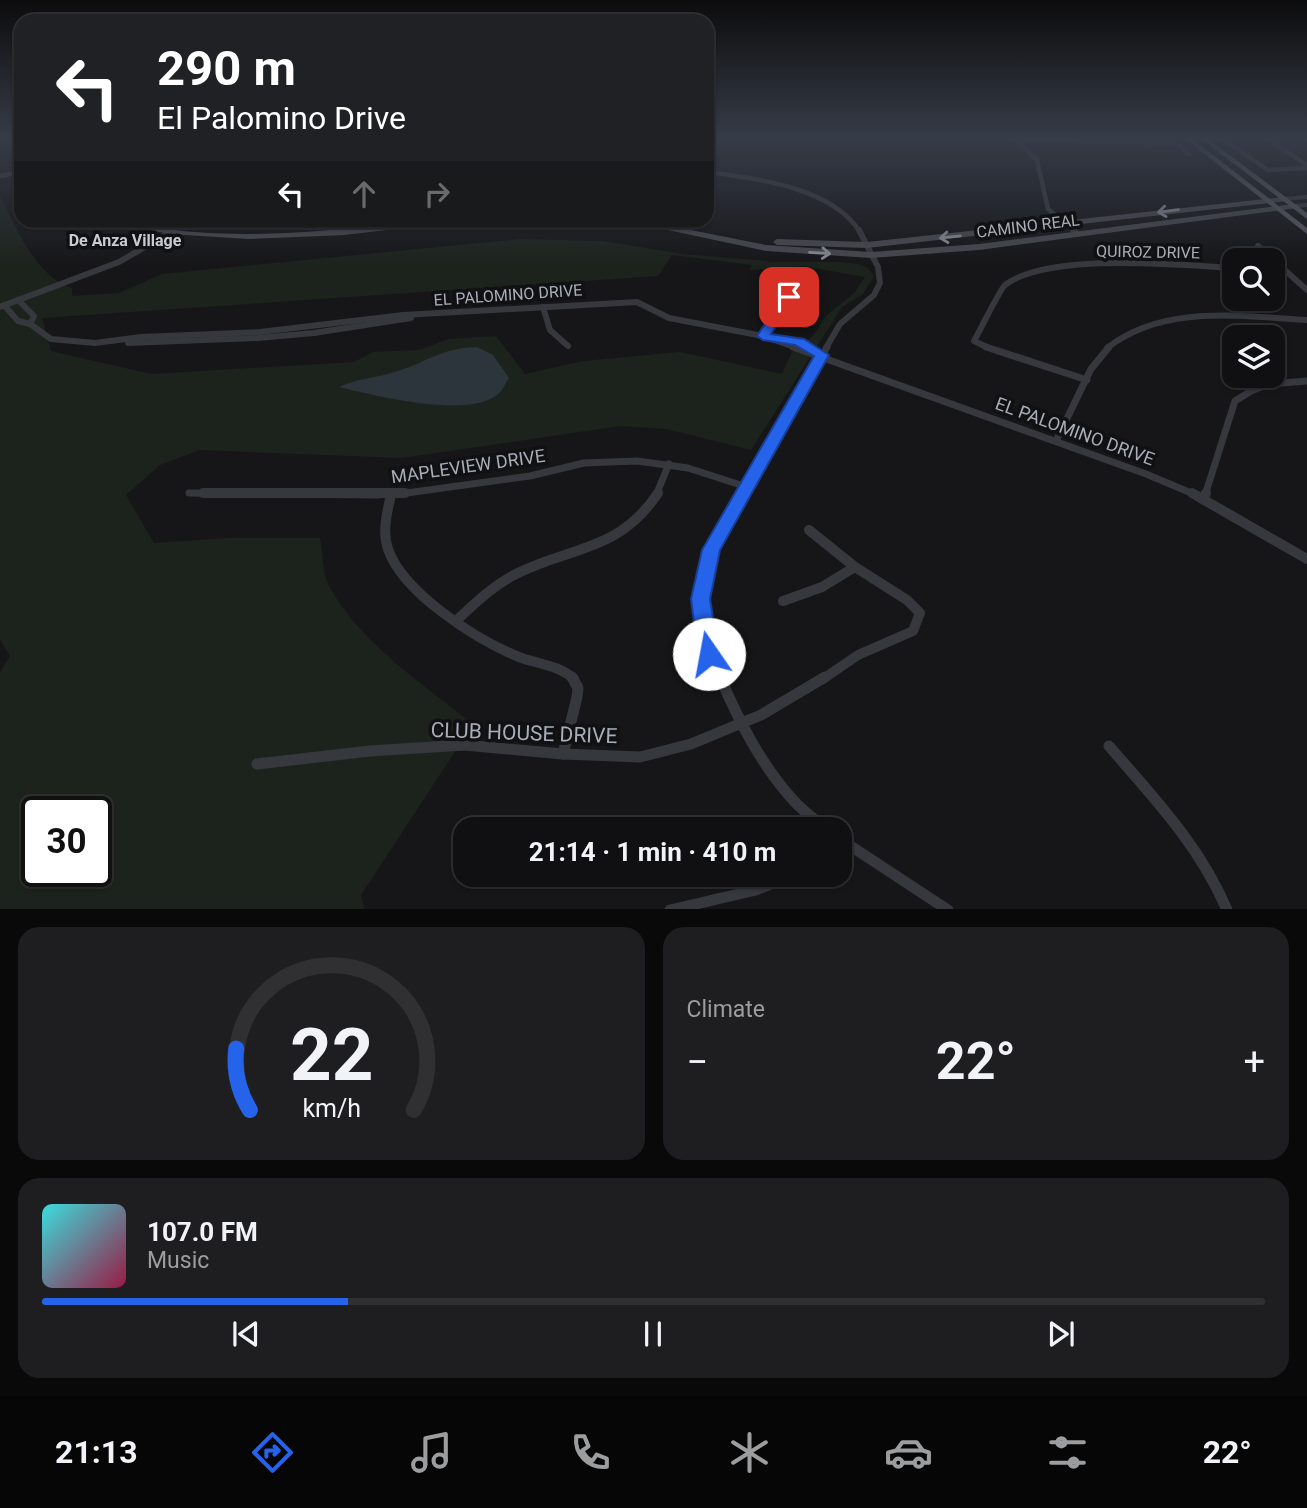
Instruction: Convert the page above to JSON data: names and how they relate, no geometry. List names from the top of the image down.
{
  "streets": {
    "main road": ["CAMINO REAL"],
    "street": [
      "QUIROZ DRIVE",
      "EL PALOMINO DRIVE",
      "MAPLEVIEW DRIVE",
      "CLUB HOUSE DRIVE"
    ]
  },
  "districts": ["De Anza Village"],
  "page": {
    "turn": ["290 m", "El Palomino Drive"],
    "limit": "30",
    "trip": "21:14 · 1 min · 410 m",
    "tile": "Climate",
    "heat": ["−", "22°", "+"],
    "song": ["107.0 FM", "Music"],
    "tabs": ["21:13", "22°"],
    "gauge": ["22", "km/h"]
  }
}
